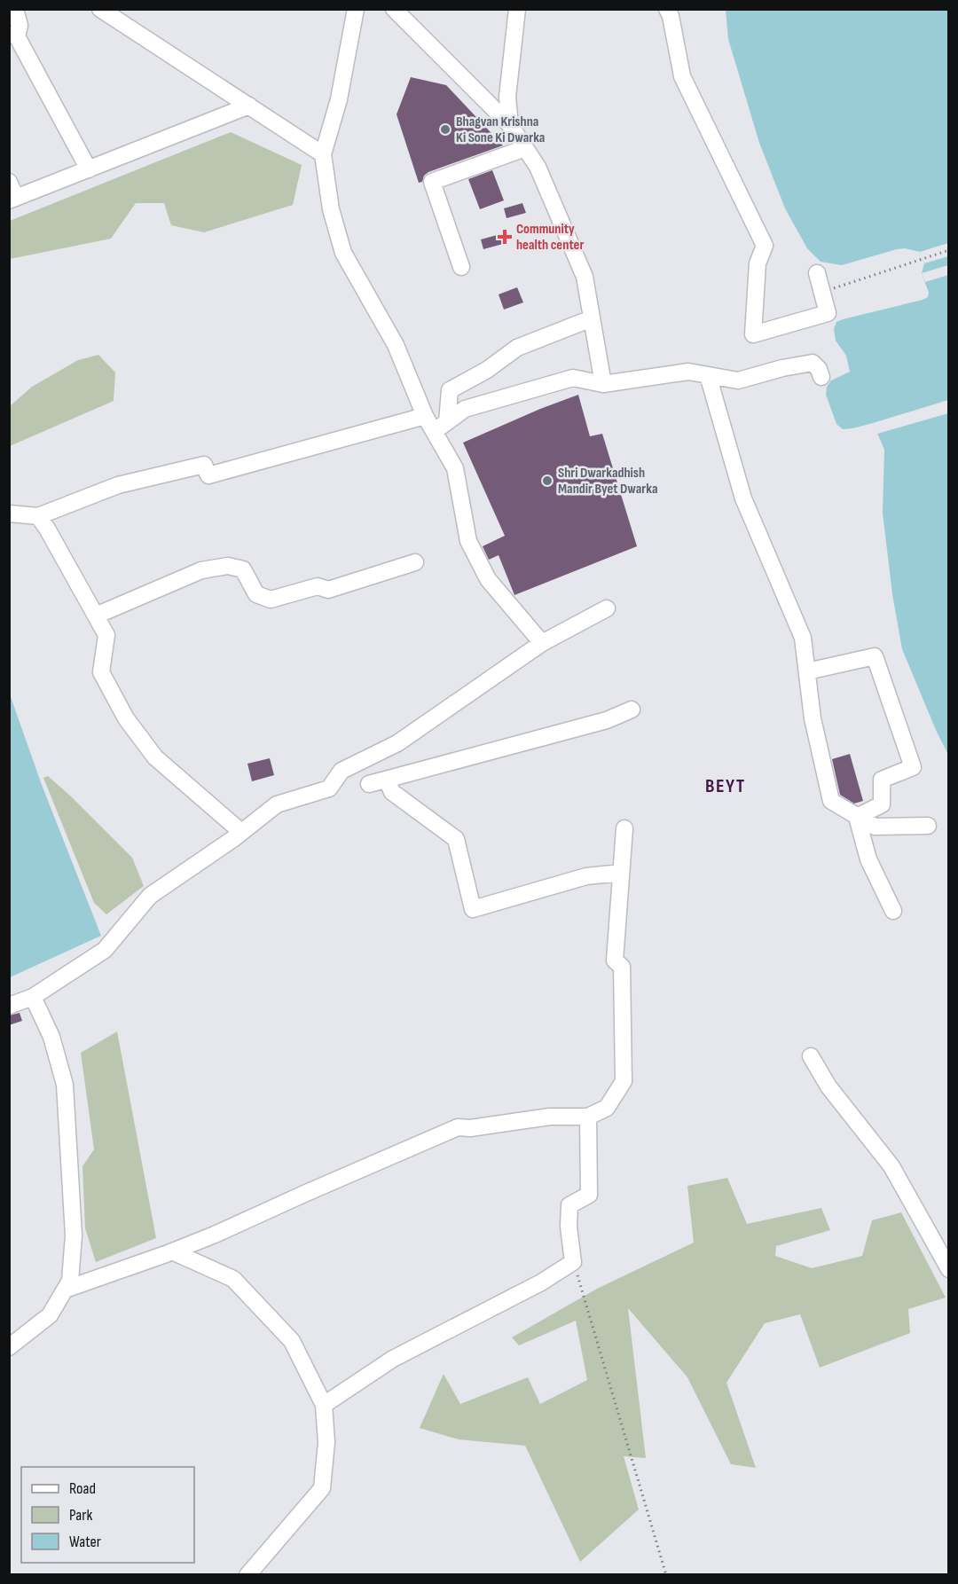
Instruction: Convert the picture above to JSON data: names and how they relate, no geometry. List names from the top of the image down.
{
  "districts": ["BEYT"],
  "places": {
    "other": ["Bhagvan Krishna Ki Sone Ki Dwarka", "Shri Dwarkadhish Mandir Byet Dwarka"],
    "health": ["Community health center"]
  },
  "legend": ["Road", "Park", "Water"]
}
